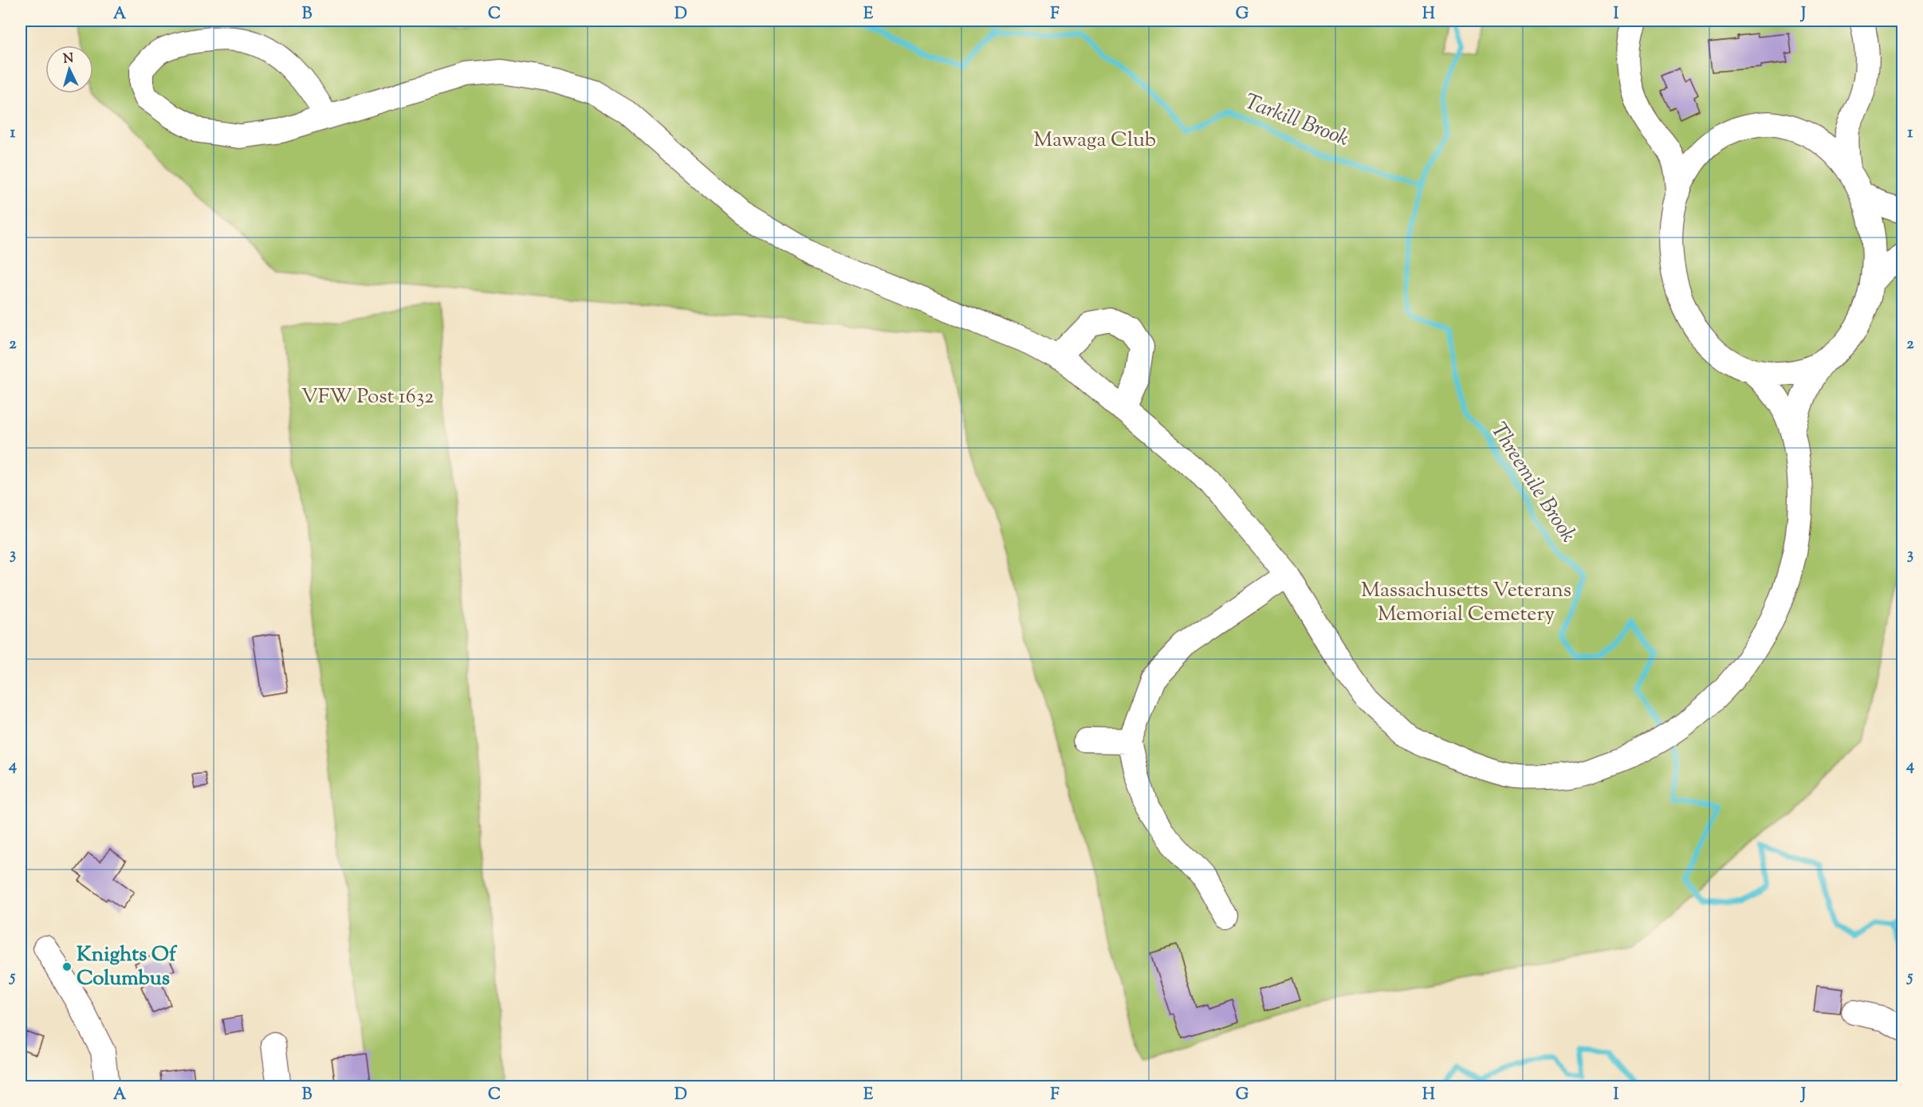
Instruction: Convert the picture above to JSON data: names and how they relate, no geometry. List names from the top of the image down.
{
  "water": ["Tarkill Brook", "Threemile Brook"],
  "parks": ["Mawaga Club", "VFW Post 1632", "Massachusetts Veterans Memorial Cemetery"],
  "places": ["Knights Of Columbus"],
  "north": "top",
  "grid": {
    "columns": [
      "A",
      "B",
      "C",
      "D",
      "E",
      "F",
      "G",
      "H",
      "I",
      "J"
    ],
    "rows": [
      "1",
      "2",
      "3",
      "4",
      "5"
    ]
  }
}
